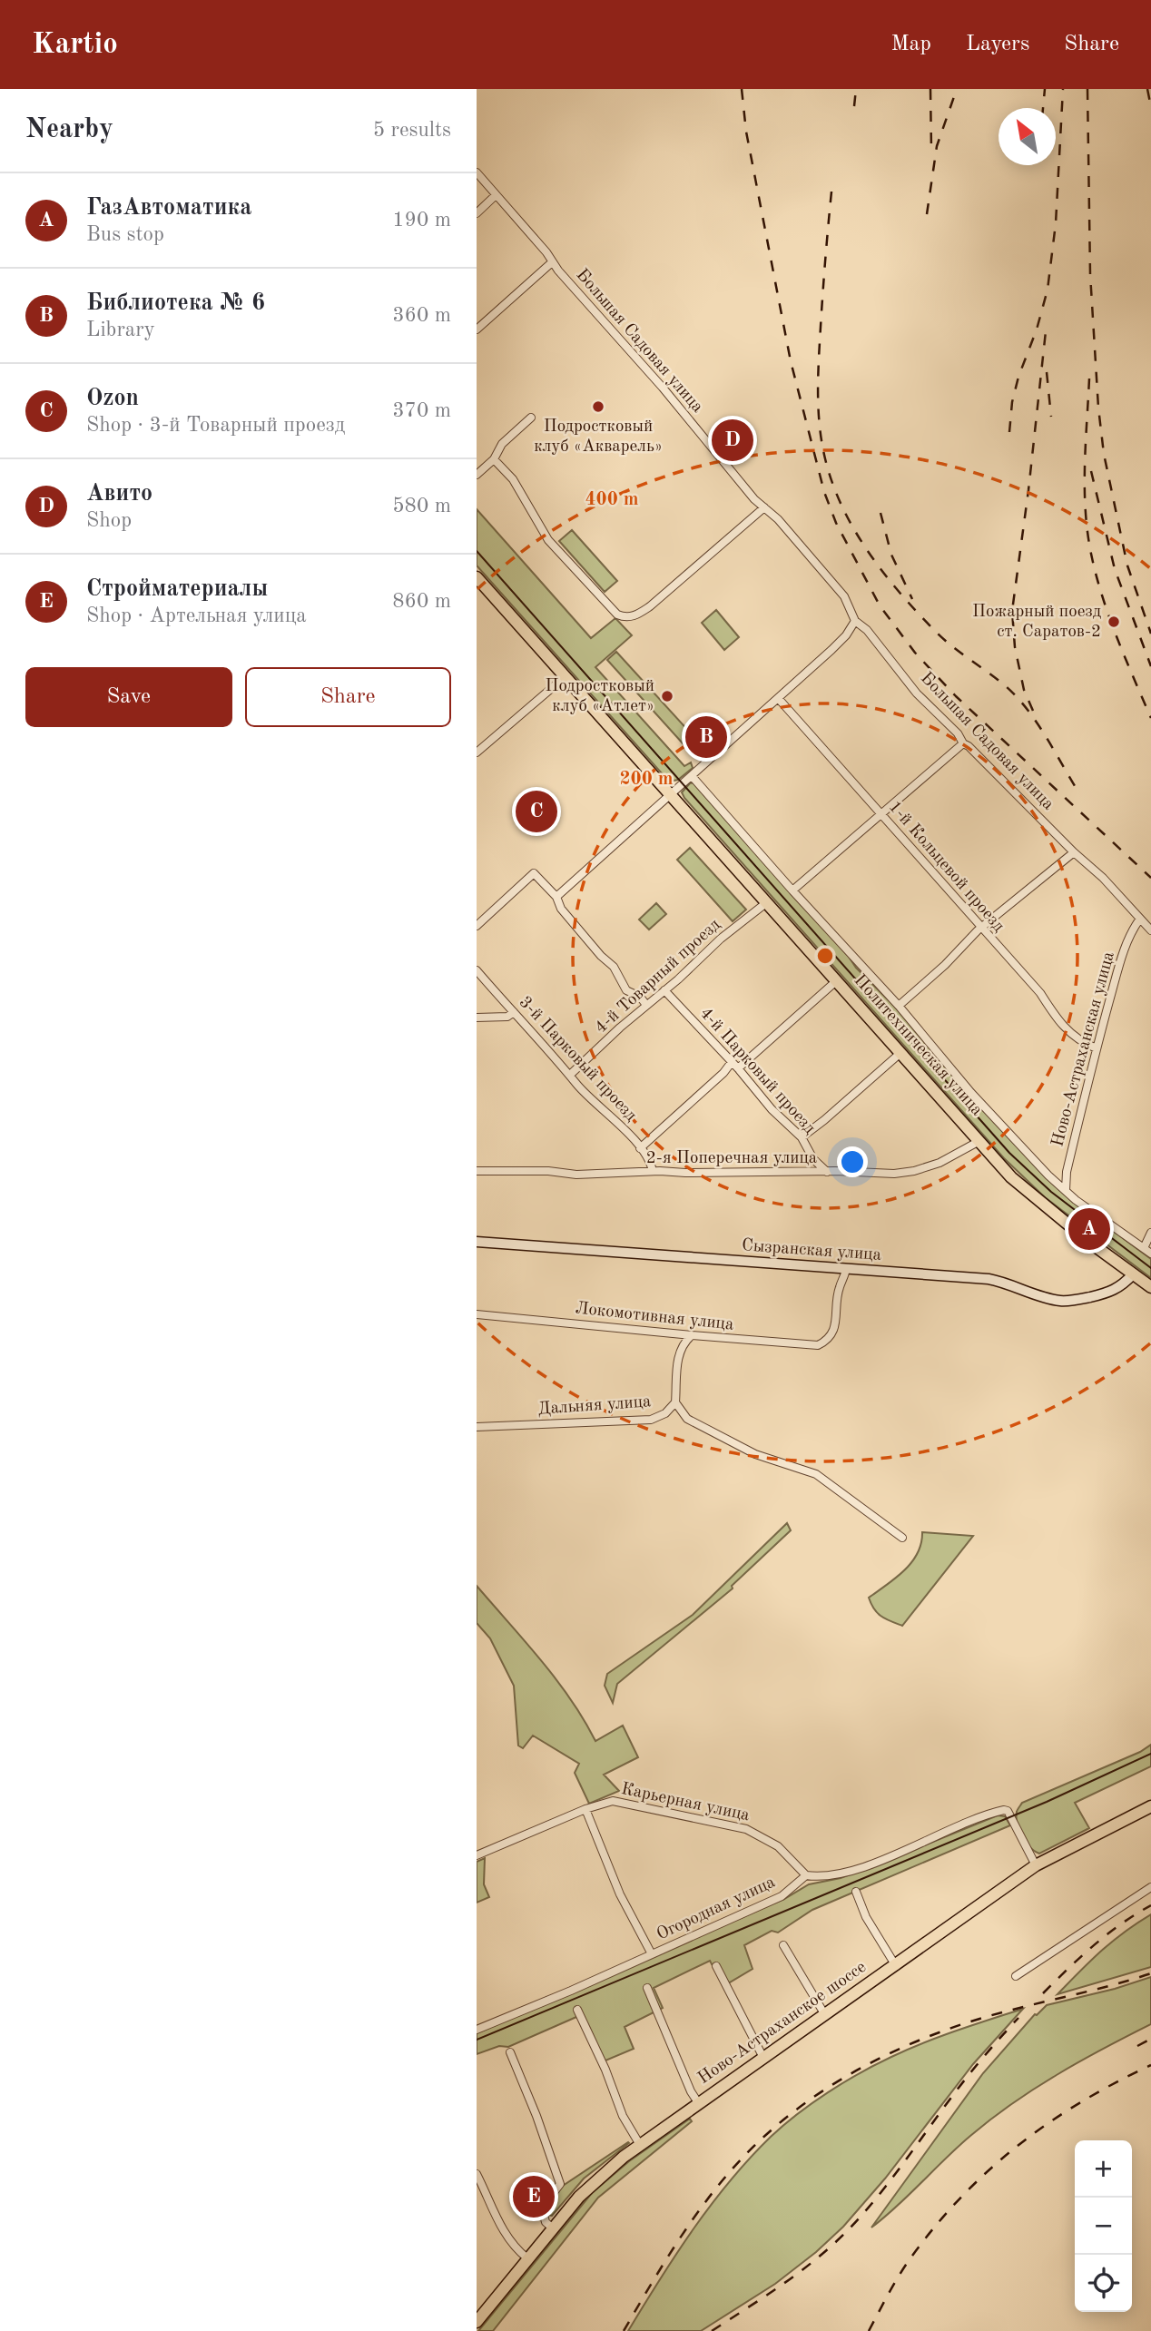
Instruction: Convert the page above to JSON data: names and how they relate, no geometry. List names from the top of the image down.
{
  "streets": {
    "main road": ["Политехническая улица", "Ново-Астраханское шоссе"],
    "street": [
      "Большая Садовая улица",
      "1-й Кольцевой проезд",
      "4-й Товарный проезд",
      "Ново-Астраханская улица",
      "3-й Парковый проезд",
      "4-й Парковый проезд",
      "2-я Поперечная улица",
      "Сызранская улица",
      "Локомотивная улица",
      "Дальняя улица",
      "Карьерная улица",
      "Огородная улица"
    ]
  },
  "crossings": [
    ["Большая Садовая улица", "Ново-Астраханская улица"],
    ["1-й Кольцевой проезд", "Ново-Астраханская улица"],
    ["4-й Товарный проезд", "Политехническая улица"],
    ["4-й Товарный проезд", "3-й Парковый проезд"],
    ["4-й Товарный проезд", "4-й Парковый проезд"],
    ["Политехническая улица", "2-я Поперечная улица"],
    ["Политехническая улица", "Сызранская улица"],
    ["3-й Парковый проезд", "2-я Поперечная улица"],
    ["4-й Парковый проезд", "2-я Поперечная улица"],
    ["Сызранская улица", "Локомотивная улица"],
    ["Карьерная улица", "Огородная улица"]
  ],
  "places": ["Подростковый клуб «Акварель»", "Пожарный поезд ст. Саратов-2", "Подростковый клуб «Атлет»"],
  "north": "top left",
  "page": {
    "header": "Kartio",
    "nav": ["Map", "Layers", "Share"],
    "heading": ["Nearby", "5 results"],
    "list": [
      {
        "mark": "A",
        "name": "ГазАвтоматика",
        "note": "Bus stop",
        "value": "190 m"
      },
      {
        "mark": "B",
        "name": "Библиотека № 6",
        "note": "Library",
        "value": "360 m"
      },
      {
        "mark": "C",
        "name": "Ozon",
        "note": "Shop · 3-й Товарный проезд",
        "value": "370 m"
      },
      {
        "mark": "D",
        "name": "Авито",
        "note": "Shop",
        "value": "580 m"
      },
      {
        "mark": "E",
        "name": "Стройматериалы",
        "note": "Shop · Артельная улица",
        "value": "860 m"
      }
    ],
    "pins": [
      "D",
      "B",
      "C",
      "A",
      "E"
    ],
    "buttons": ["Save", "Share"],
    "map_buttons": ["+", "−"]
  },
  "rings": ["400 m", "200 m"]
}
